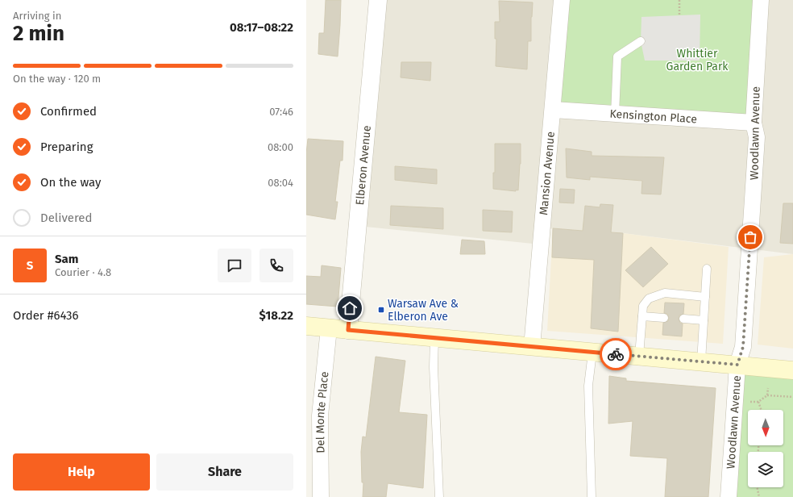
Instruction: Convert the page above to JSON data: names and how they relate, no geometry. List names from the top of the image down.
{
  "streets": {
    "street": [
      "Kensington Place",
      "Woodlawn Avenue",
      "Elberon Avenue",
      "Mansion Avenue",
      "Del Monte Place"
    ]
  },
  "crossings": [
    ["Kensington Place", "Woodlawn Avenue"],
    ["Kensington Place", "Mansion Avenue"]
  ],
  "parks": ["Whittier Garden Park"],
  "places": {
    "transit": ["Warsaw Ave & Elberon Ave"]
  },
  "north": "bottom",
  "page": {
    "heading": ["2 min", "Arriving in", "08:17–08:22"],
    "panel": [
      "Sam",
      "Courier · 4.8",
      "Order #6436",
      "$18.22"
    ],
    "bar": "On the way · 120 m",
    "list": [
      ["Confirmed", "07:46"],
      ["Preparing", "08:00"],
      ["On the way", "08:04"],
      "Delivered"
    ],
    "round": "S",
    "buttons": ["Help", "Share"]
  }
}
